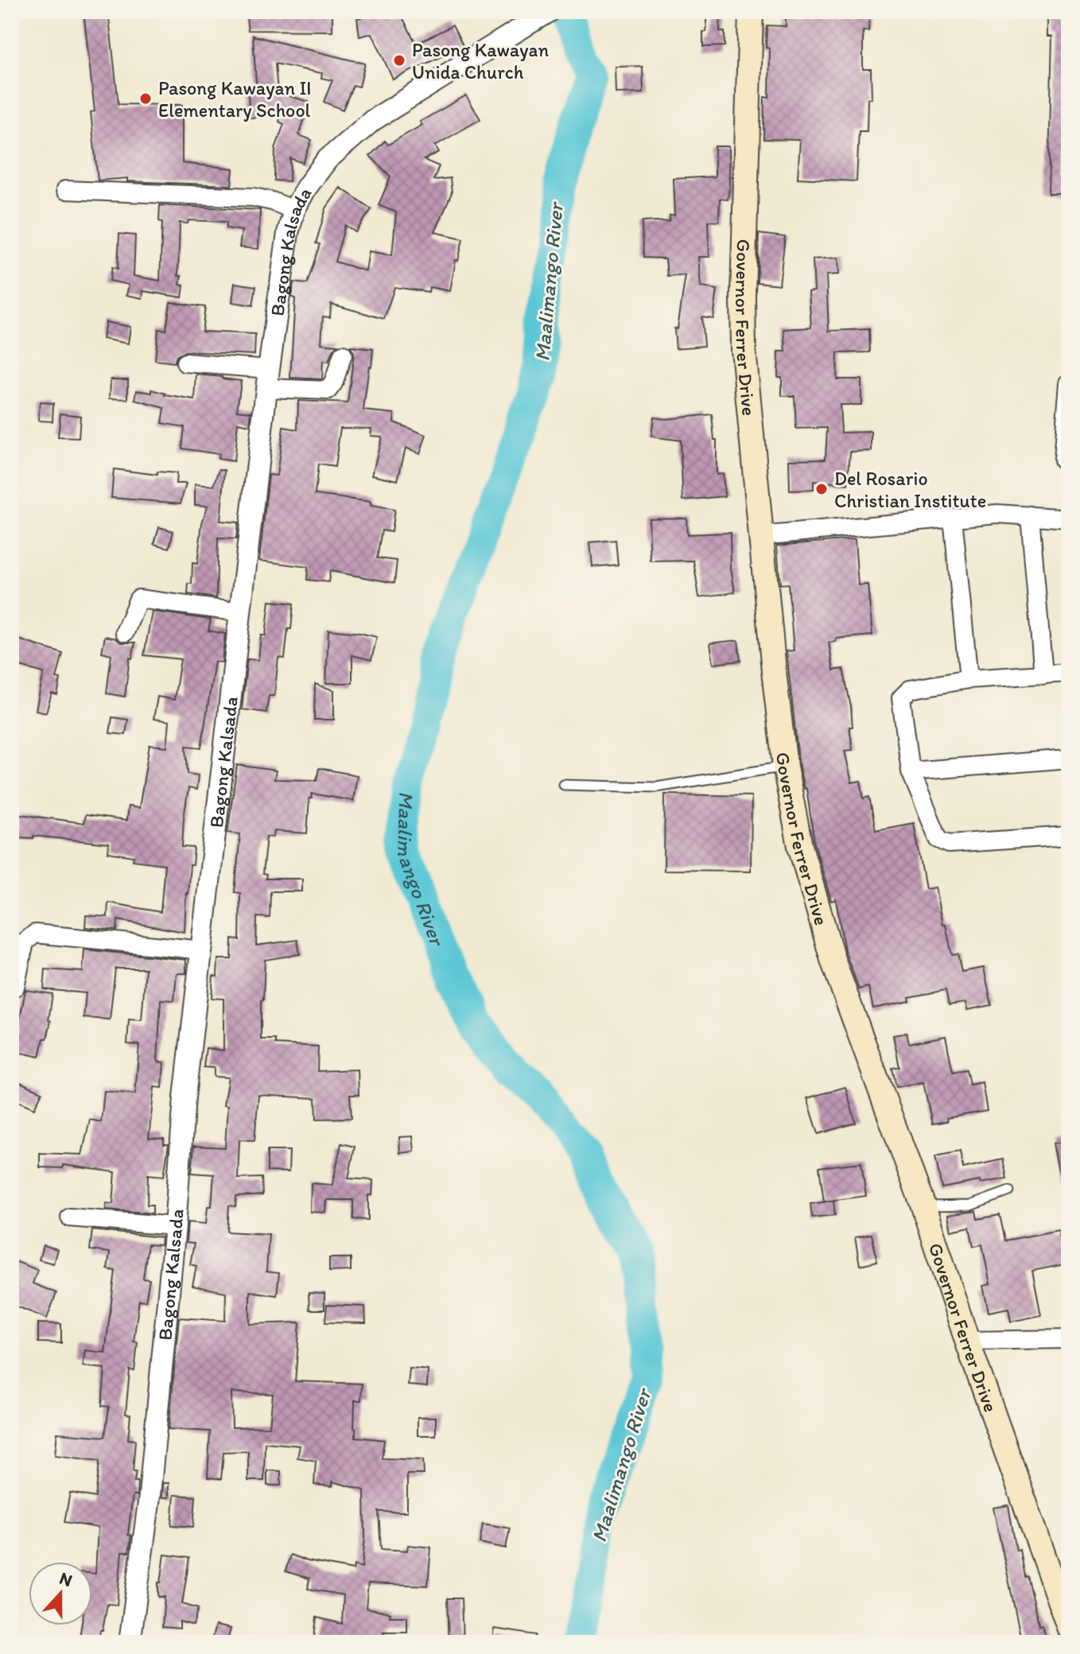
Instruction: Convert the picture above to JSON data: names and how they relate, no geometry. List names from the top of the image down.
{
  "streets": {
    "main road": ["Governor Ferrer Drive"],
    "street": ["Bagong Kalsada"]
  },
  "water": ["Maalimango River"],
  "places": ["Pasong Kawayan Unida Church", "Pasong Kawayan II Elementary School", "Del Rosario Christian Institute"],
  "north": "top"
}
